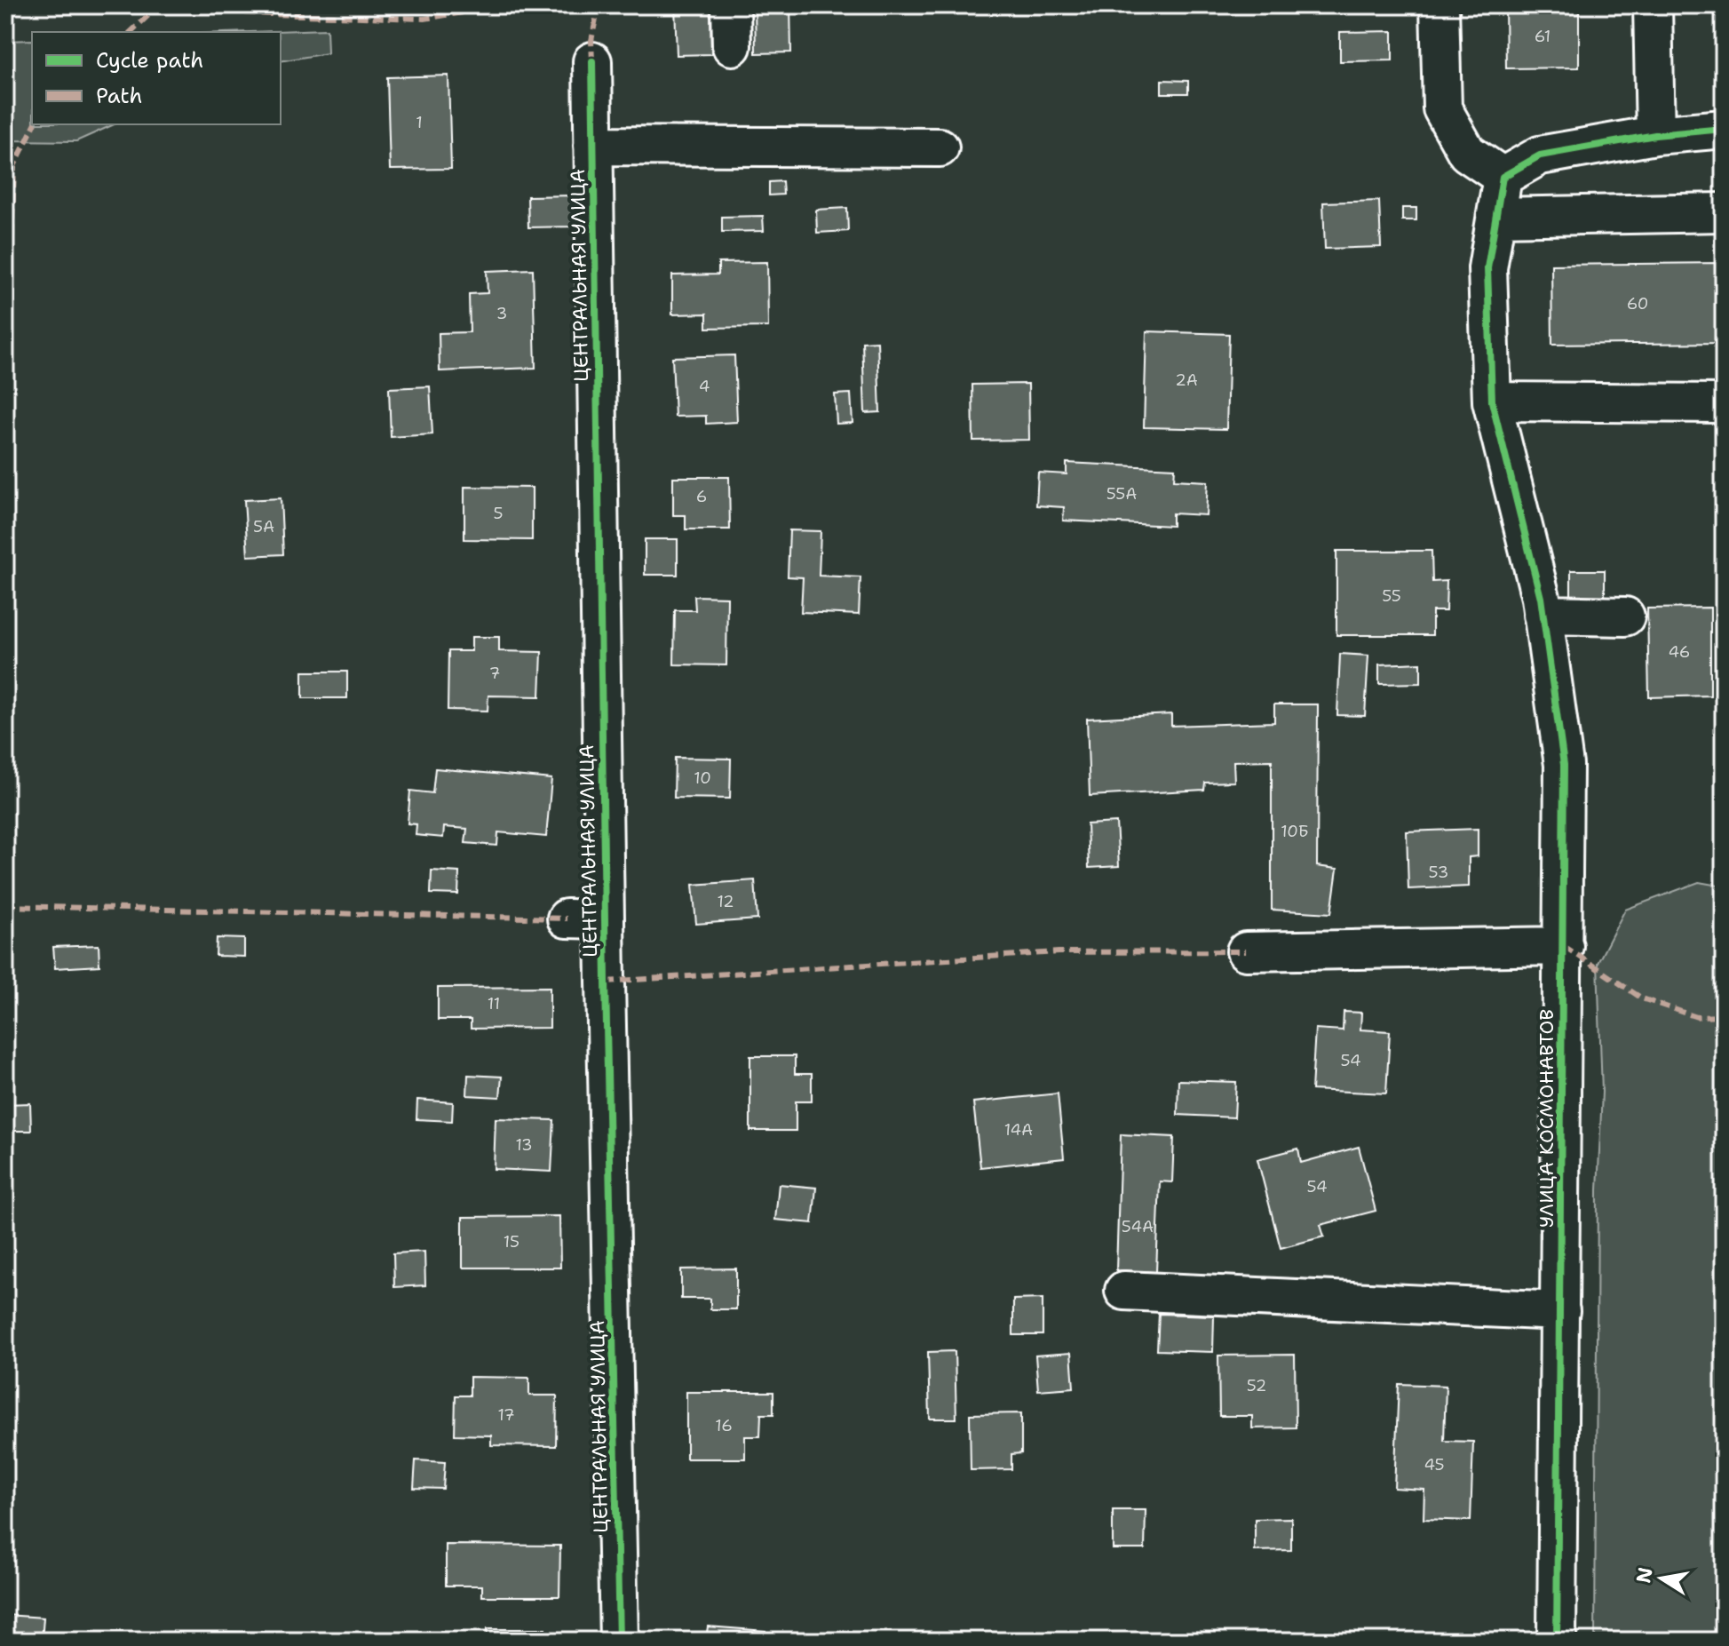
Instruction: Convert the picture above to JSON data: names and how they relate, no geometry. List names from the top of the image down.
{
  "streets": {
    "street": ["ЦЕНТРАЛЬНАЯ УЛИЦА", "УЛИЦА КОСМОНАВТОВ"]
  },
  "house_numbers": [
    "61",
    "1",
    "60",
    "3",
    "2А",
    "4",
    "55А",
    "6",
    "5",
    "5А",
    "55",
    "46",
    "7",
    "10",
    "10Б",
    "53",
    "12",
    "11",
    "54",
    "14А",
    "13",
    "54",
    "54А",
    "15",
    "52",
    "17",
    "16",
    "45"
  ],
  "legend": ["Cycle path", "Path"],
  "north": "left"
}
